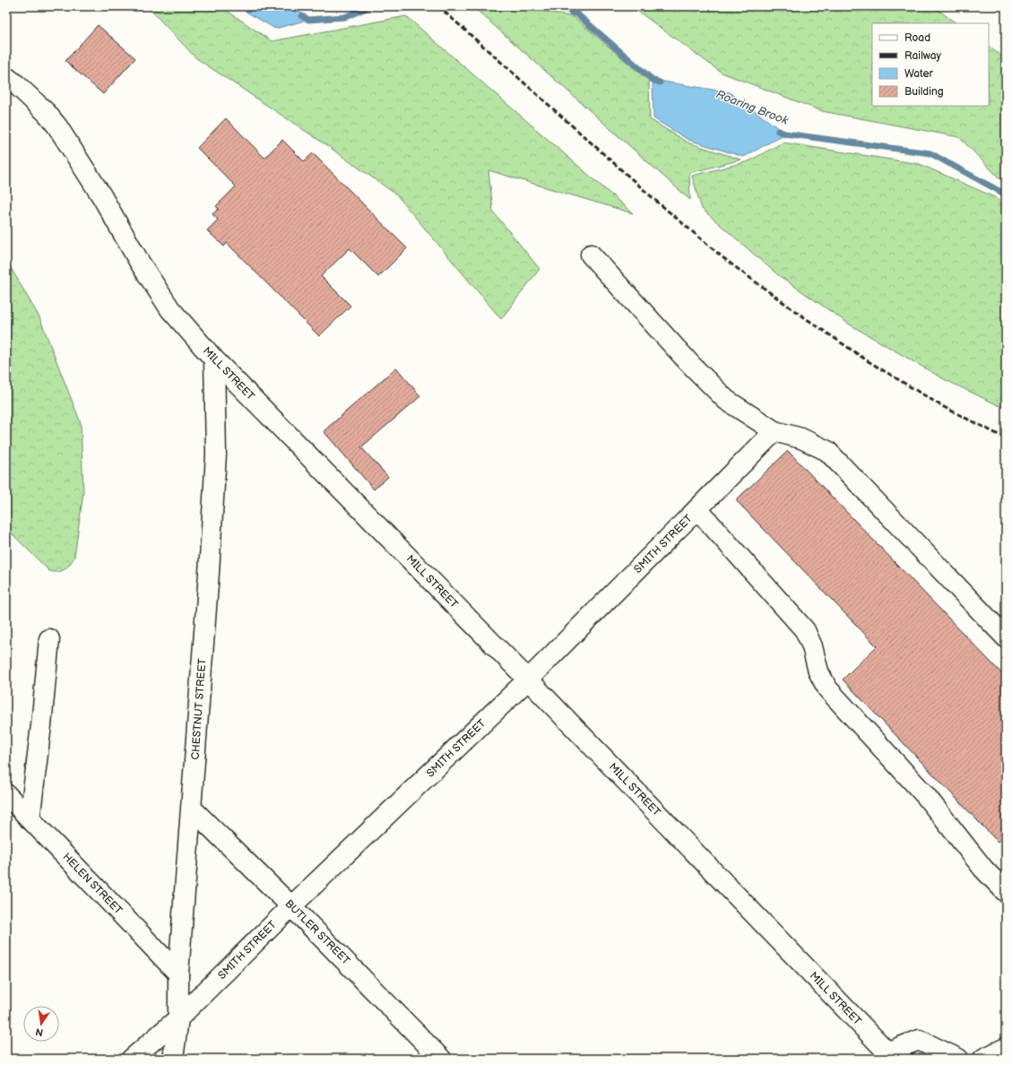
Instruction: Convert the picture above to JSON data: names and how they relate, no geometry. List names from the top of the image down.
{
  "streets": {
    "street": [
      "MILL STREET",
      "SMITH STREET",
      "CHESTNUT STREET",
      "HELEN STREET",
      "BUTLER STREET"
    ]
  },
  "crossings": [
    ["MILL STREET", "SMITH STREET"],
    ["MILL STREET", "CHESTNUT STREET"],
    ["SMITH STREET", "CHESTNUT STREET"],
    ["SMITH STREET", "BUTLER STREET"],
    ["CHESTNUT STREET", "HELEN STREET"],
    ["CHESTNUT STREET", "BUTLER STREET"]
  ],
  "water": ["Roaring Brook"],
  "legend": [
    "Road",
    "Railway",
    "Water",
    "Building"
  ],
  "north": "bottom"
}
